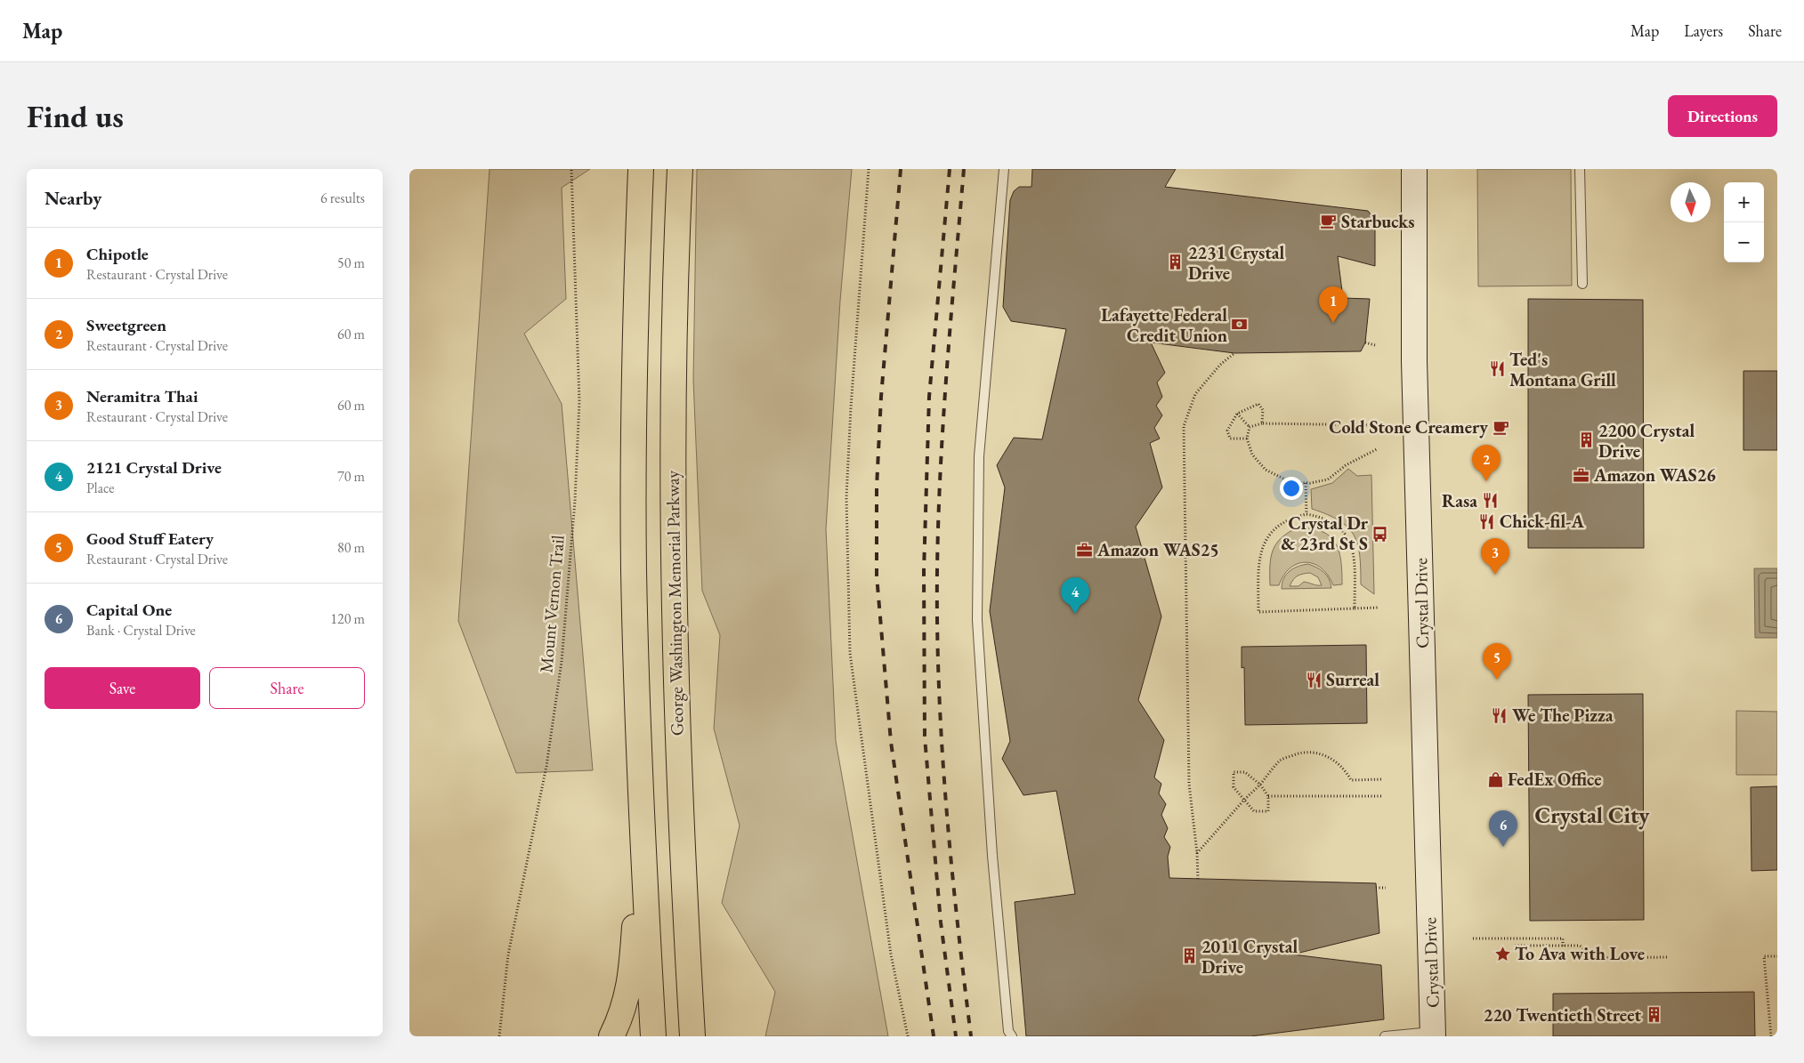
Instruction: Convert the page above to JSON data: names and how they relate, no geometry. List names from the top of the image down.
{
  "streets": {
    "highway": ["George Washington Memorial Parkway"],
    "street": ["Crystal Drive"],
    "path": ["Mount Vernon Trail"]
  },
  "districts": ["Crystal City"],
  "places": {
    "cafe": ["Starbucks", "Cold Stone Creamery"],
    "building": [
      "2231 Crystal Drive",
      "2200 Crystal Drive",
      "2011 Crystal Drive",
      "220 Twentieth Street"
    ],
    "bank": ["Lafayette Federal Credit Union"],
    "restaurant": [
      "Ted's Montana Grill",
      "Rasa",
      "Chick-fil-A",
      "Surreal",
      "We The Pizza"
    ],
    "office": ["Amazon WAS26", "Amazon WAS25"],
    "bus stop": ["Crystal Dr & 23rd St S"],
    "shop": ["FedEx Office"],
    "place": ["To Ava with Love"]
  },
  "north": "bottom",
  "page": {
    "header": "Map",
    "nav": ["Map", "Layers", "Share"],
    "buttons": [
      "Directions",
      ["Save", "Share"]
    ],
    "title": "Find us",
    "heading": ["Nearby", "6 results"],
    "map_buttons": ["+", "−"],
    "list": [
      {
        "mark": "1",
        "name": "Chipotle",
        "note": "Restaurant · Crystal Drive",
        "value": "50 m"
      },
      {
        "mark": "2",
        "name": "Sweetgreen",
        "note": "Restaurant · Crystal Drive",
        "value": "60 m"
      },
      {
        "mark": "3",
        "name": "Neramitra Thai",
        "note": "Restaurant · Crystal Drive",
        "value": "60 m"
      },
      {
        "mark": "4",
        "name": "2121 Crystal Drive",
        "note": "Place",
        "value": "70 m"
      },
      {
        "mark": "5",
        "name": "Good Stuff Eatery",
        "note": "Restaurant · Crystal Drive",
        "value": "80 m"
      },
      {
        "mark": "6",
        "name": "Capital One",
        "note": "Bank · Crystal Drive",
        "value": "120 m"
      }
    ],
    "pins": [
      "1",
      "2",
      "3",
      "4",
      "5",
      "6"
    ]
  }
}
